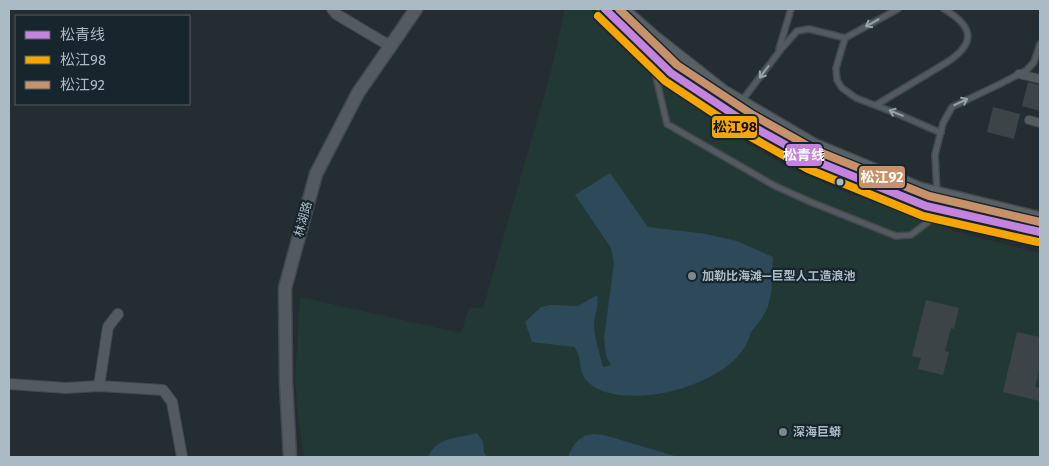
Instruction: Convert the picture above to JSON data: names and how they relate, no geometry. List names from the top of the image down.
{
  "streets": {
    "street": ["林湖路"]
  },
  "places": ["加勒比海滩—巨型人工造浪池", "深海巨蟒"],
  "lines": ["transit line 松青线", "transit line 松江92", "transit line 松江98"],
  "legend": ["松青线", "松江98", "松江92"]
}
